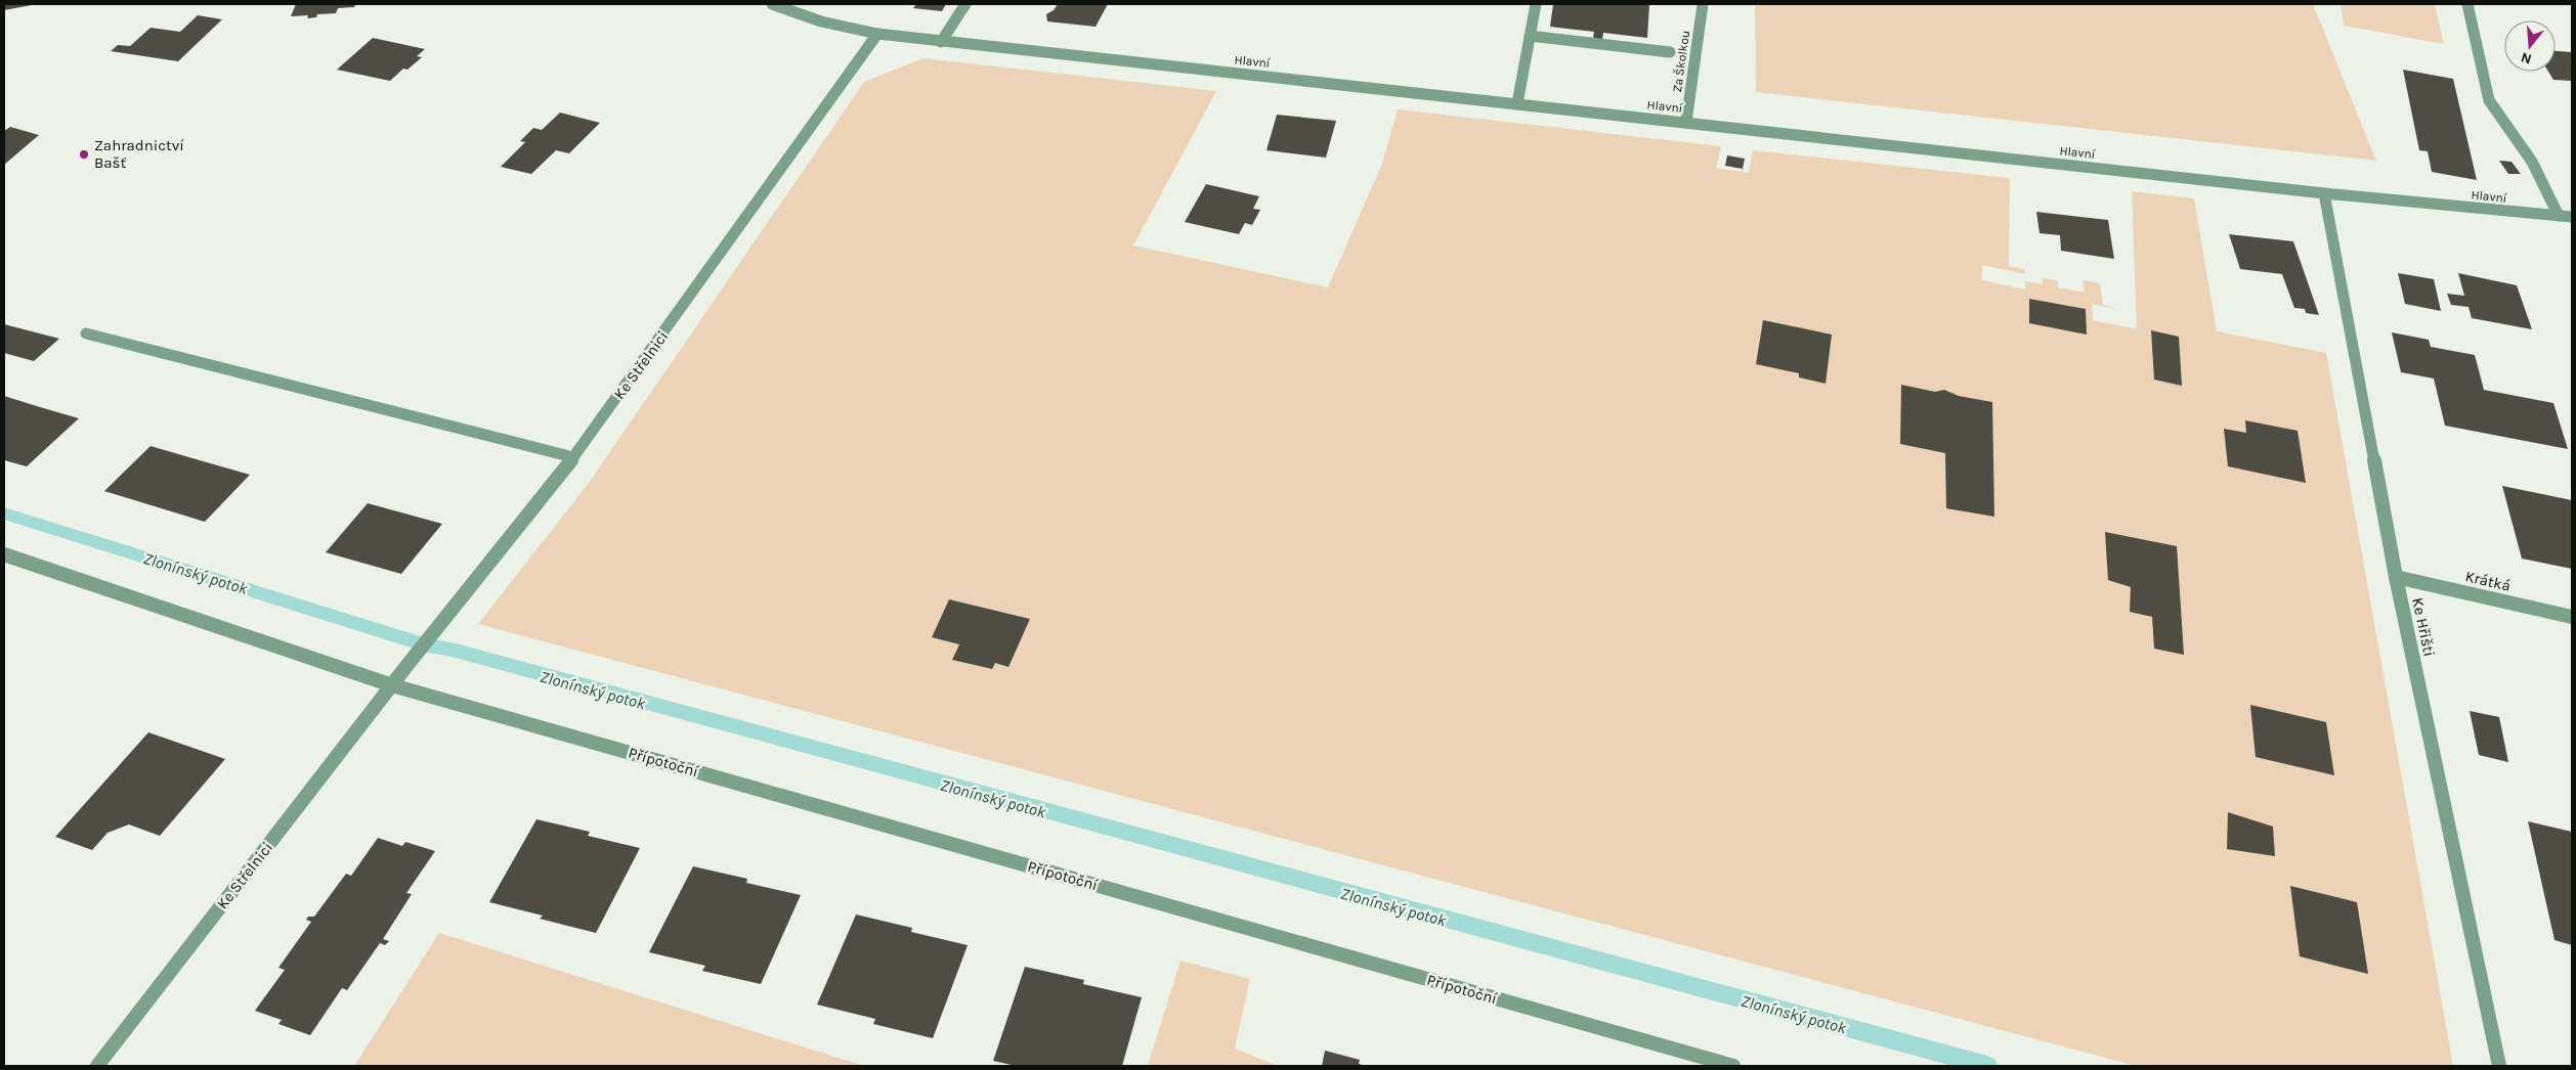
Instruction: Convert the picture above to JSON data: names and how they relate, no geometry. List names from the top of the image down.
{
  "streets": {
    "street": [
      "Hlavní",
      "Za Školkou",
      "Ke Střelnici",
      "Krátká",
      "Ke Hřišti",
      "Přípotoční"
    ]
  },
  "crossings": [
    ["Hlavní", "Za Školkou"],
    ["Hlavní", "Ke Střelnici"],
    ["Hlavní", "Ke Hřišti"],
    ["Ke Střelnici", "Přípotoční"],
    ["Krátká", "Ke Hřišti"]
  ],
  "water": ["Zlonínský potok"],
  "places": ["Zahradnictví Bašť"],
  "north": "bottom"
}
